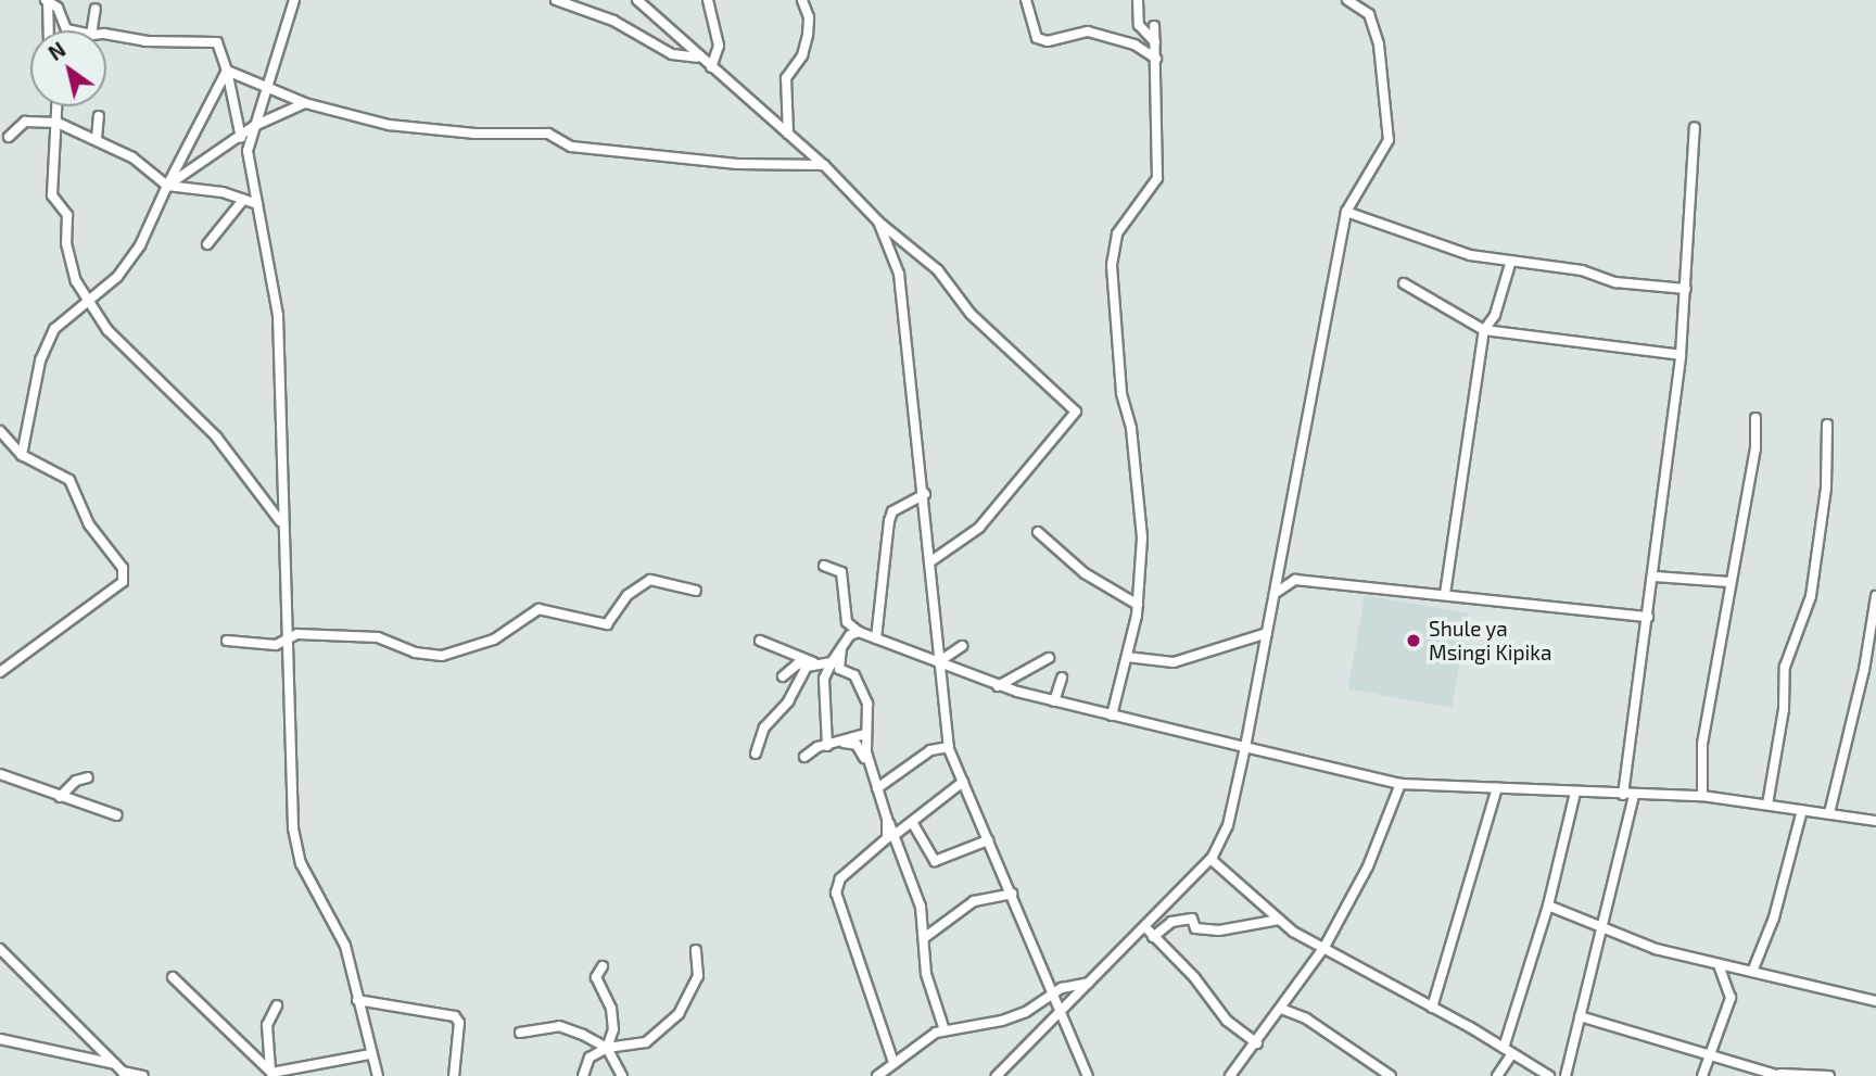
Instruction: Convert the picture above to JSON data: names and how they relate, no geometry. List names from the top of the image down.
{
  "places": ["Shule ya Msingi Kipika"],
  "north": "top left"
}
